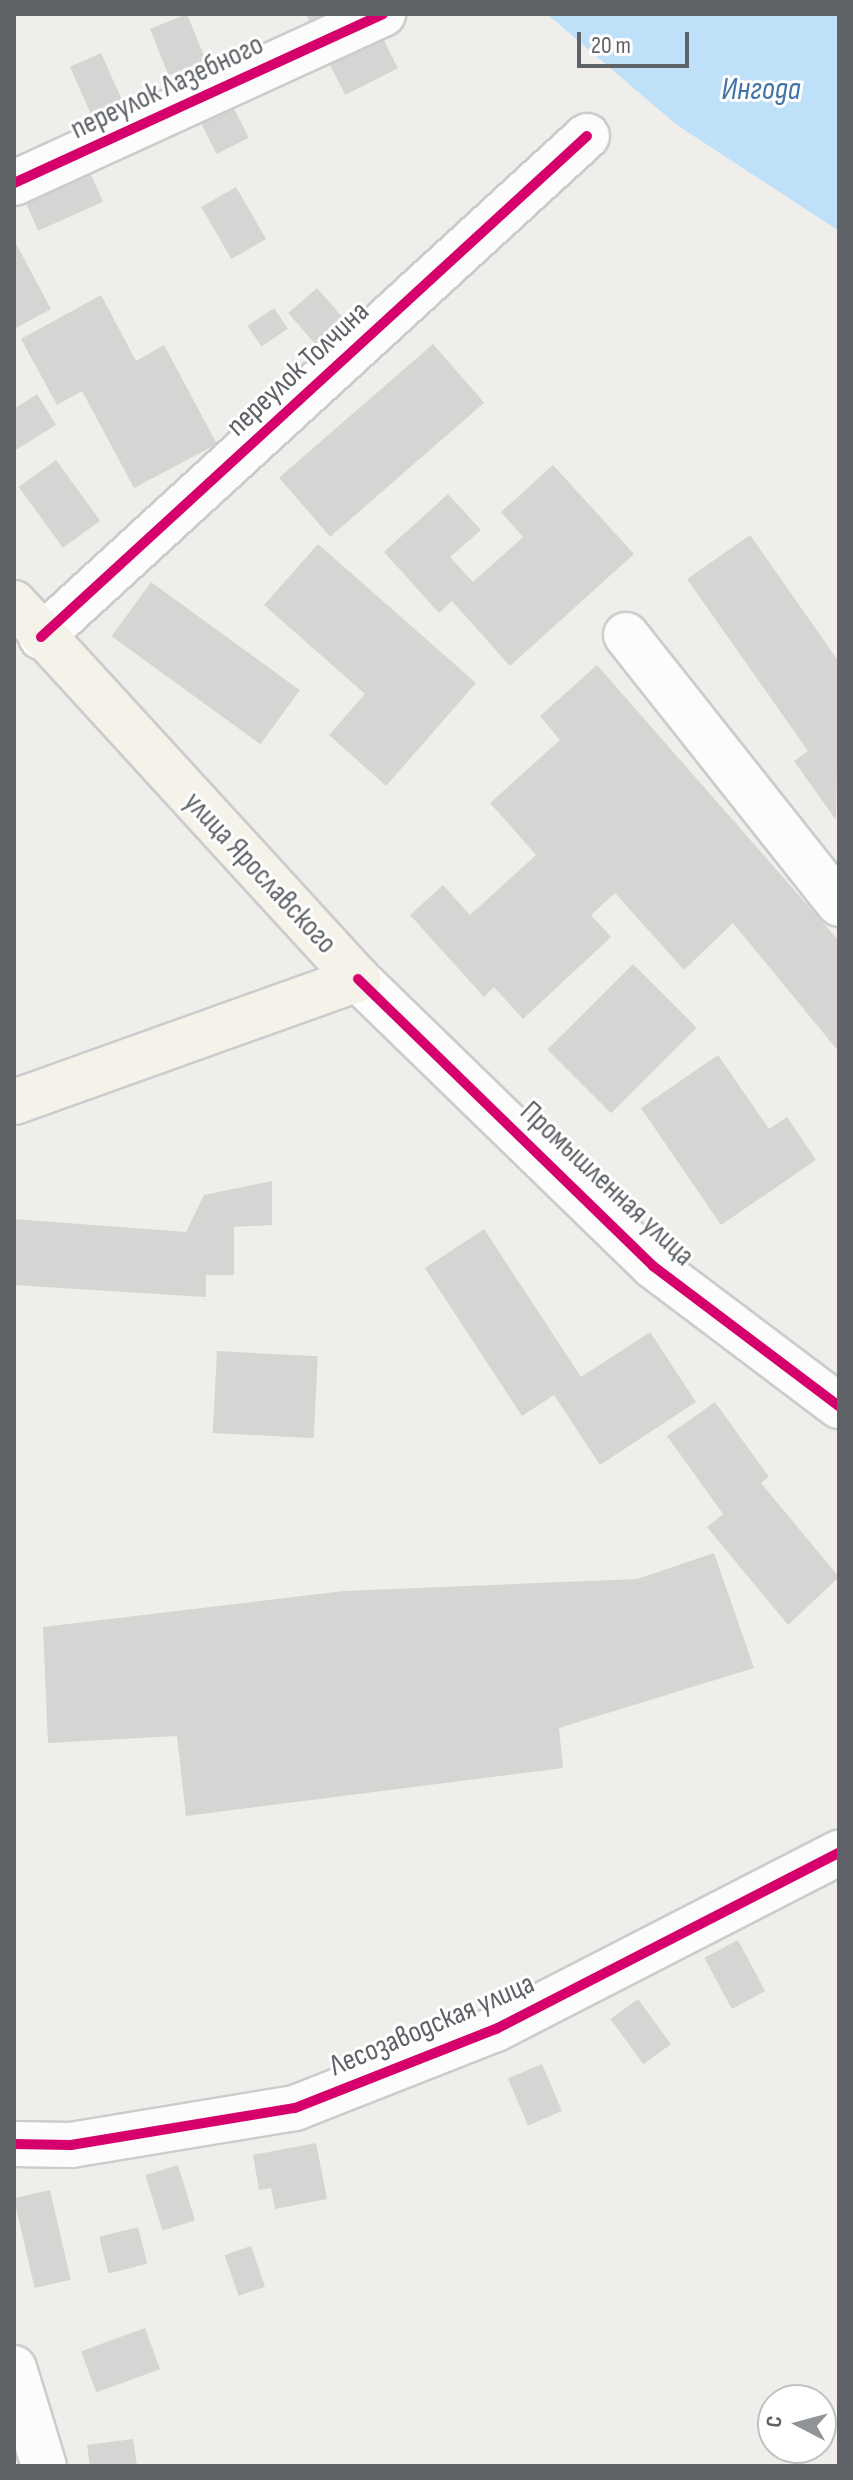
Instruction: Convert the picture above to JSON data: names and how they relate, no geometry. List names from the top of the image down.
{
  "streets": {
    "main road": ["улица Ярославского"],
    "street": [
      "переулок Лазебного",
      "переулок Толчина",
      "Промышленная улица",
      "Лесозаводская улица"
    ]
  },
  "crossings": [
    ["переулок Толчина", "улица Ярославского"],
    ["улица Ярославского", "Промышленная улица"]
  ],
  "water": ["Ингода"],
  "scale_bar": "20 m",
  "north": "left"
}
